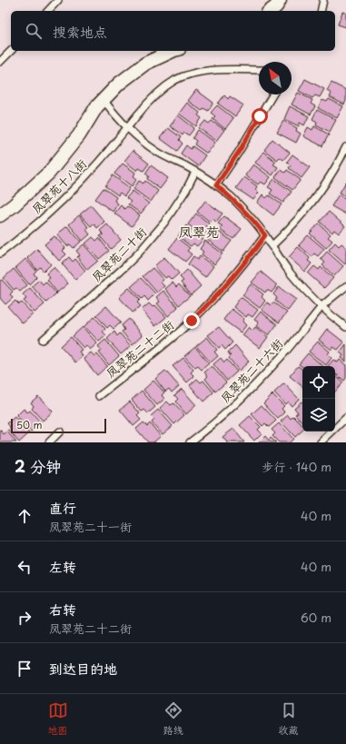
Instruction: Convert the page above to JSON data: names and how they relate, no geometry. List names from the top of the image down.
{
  "streets": {
    "lane": [
      "凤翠苑十八街",
      "凤翠苑二十街",
      "凤翠苑二十二街",
      "凤翠苑二十六街"
    ]
  },
  "districts": ["凤翠苑"],
  "scale_bar": "50 m",
  "north": "top left",
  "page": {
    "search": "搜索地点",
    "scale": "50 m",
    "heading": ["2 分钟", "步行 · 140 m"],
    "list": [
      ["直行", "凤翠苑二十一街", "40 m"],
      ["左转", "40 m"],
      ["右转", "凤翠苑二十二街", "60 m"],
      "到达目的地"
    ],
    "nav": ["地图", "路线", "收藏"]
  }
}
